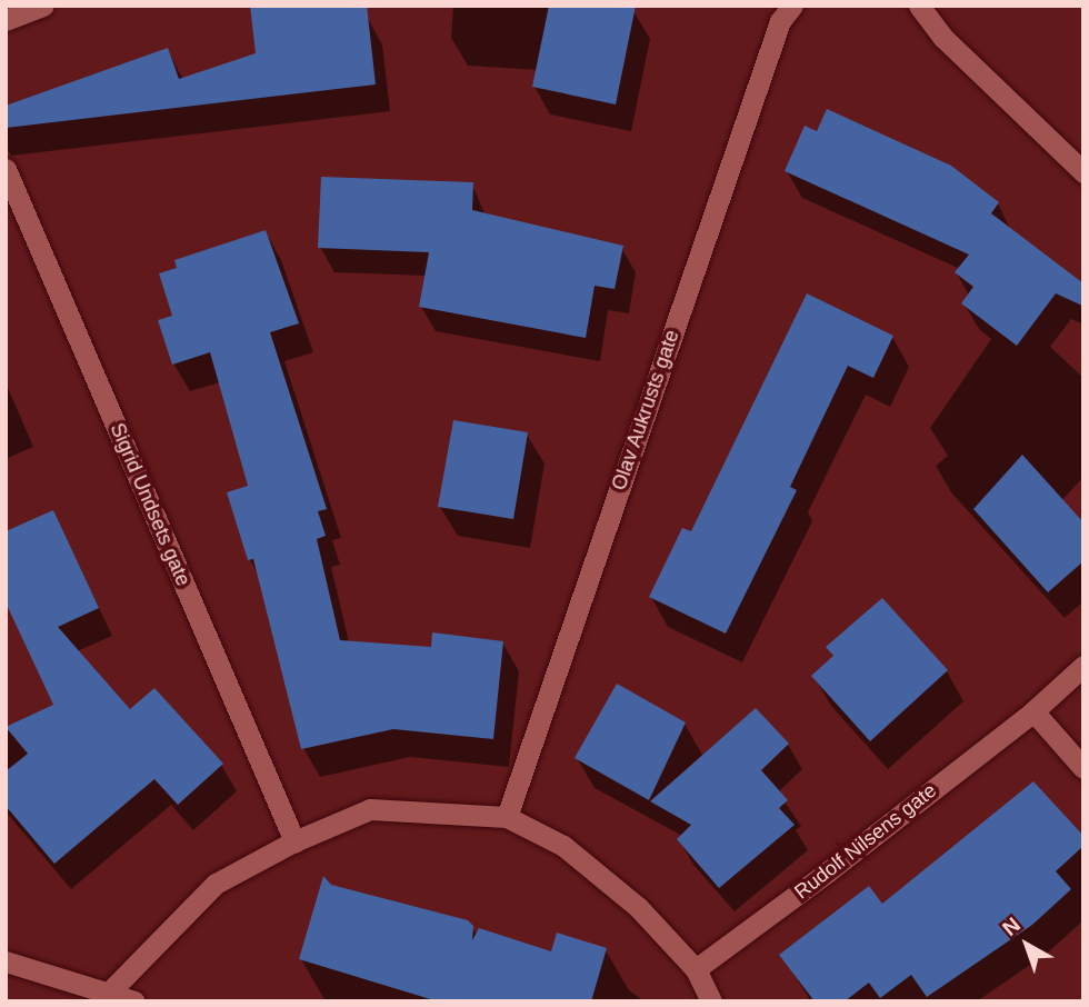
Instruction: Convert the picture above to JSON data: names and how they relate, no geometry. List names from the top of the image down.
{
  "streets": {
    "street": ["Olav Aukrusts gate", "Sigrid Undsets gate", "Rudolf Nilsens gate"]
  },
  "north": "top left"
}
